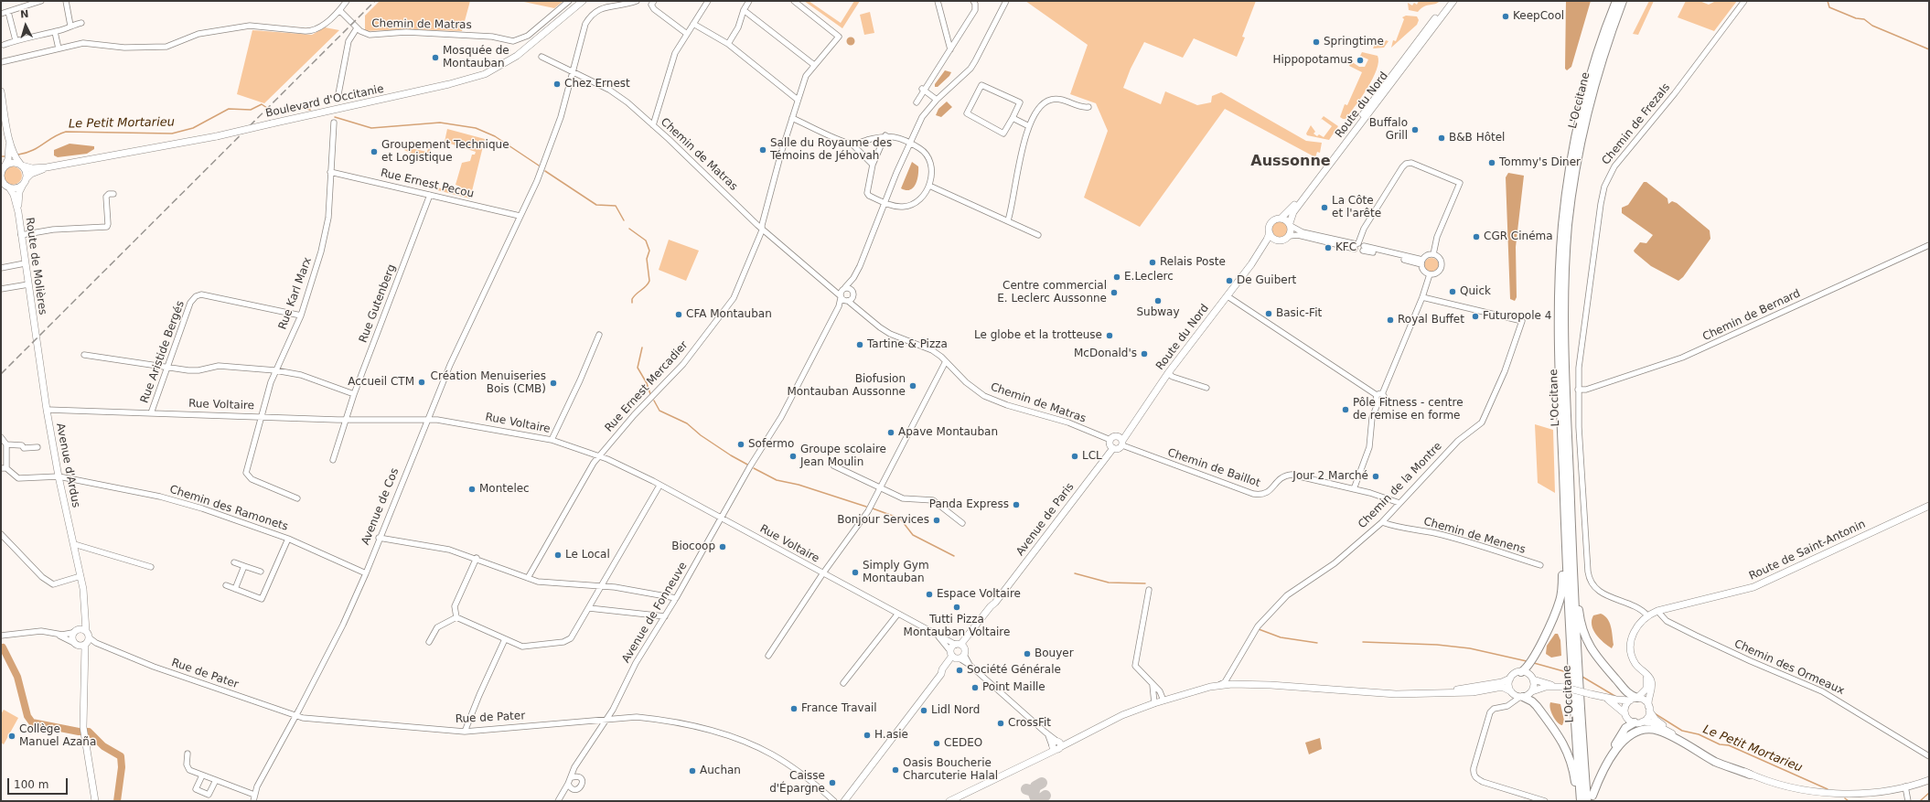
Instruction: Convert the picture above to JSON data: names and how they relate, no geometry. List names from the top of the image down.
{
  "streets": {
    "highway": ["L'Occitane"],
    "main road": [
      "Boulevard d'Occitanie",
      "Route du Nord",
      "Route de Molières",
      "Avenue d'Ardus",
      "Avenue de Paris",
      "Route de Saint-Antonin"
    ],
    "street": [
      "Chemin de Matras",
      "Chemin de Frezals",
      "Rue Ernest Pecou",
      "Rue Karl Marx",
      "Rue Gutenberg",
      "Chemin de Bernard",
      "Rue Aristide Bergés",
      "Rue Ernest Mercadier",
      "Rue Voltaire",
      "Chemin de Baillot",
      "Chemin de la Montre",
      "Avenue de Cos",
      "Chemin des Ramonets",
      "Chemin de Menens",
      "Avenue de Fonneuve",
      "Chemin des Ormeaux",
      "Rue de Pater"
    ]
  },
  "crossings": [
    ["Chemin de Matras", "Rue Ernest Mercadier"],
    ["Chemin de Matras", "Avenue de Cos"],
    ["Chemin de Matras", "Avenue de Fonneuve"],
    ["Boulevard d'Occitanie", "Route de Molières"],
    ["Route du Nord", "Chemin de Baillot"],
    ["Chemin de Frezals", "Chemin de Bernard"],
    ["Rue Ernest Pecou", "Rue Karl Marx"],
    ["Rue Ernest Pecou", "Rue Gutenberg"],
    ["Rue Ernest Pecou", "Avenue de Cos"],
    ["Route de Molières", "Avenue d'Ardus"],
    ["Rue Karl Marx", "Rue Aristide Bergés"],
    ["Rue Karl Marx", "Rue Voltaire"],
    ["Rue Gutenberg", "Rue Voltaire"],
    ["Rue Aristide Bergés", "Rue Voltaire"],
    ["Rue Ernest Mercadier", "Rue Voltaire"],
    ["Rue Voltaire", "Avenue d'Ardus"],
    ["Rue Voltaire", "Avenue de Cos"],
    ["Rue Voltaire", "Avenue de Paris"],
    ["Rue Voltaire", "Avenue de Fonneuve"],
    ["Avenue d'Ardus", "Chemin des Ramonets"],
    ["Avenue d'Ardus", "Rue de Pater"],
    ["Chemin de Baillot", "Chemin de la Montre"],
    ["Chemin de la Montre", "Chemin de Menens"],
    ["Avenue de Cos", "Chemin des Ramonets"],
    ["Avenue de Cos", "Rue de Pater"],
    ["Route de Saint-Antonin", "Chemin des Ormeaux"],
    ["Avenue de Fonneuve", "Rue de Pater"]
  ],
  "districts": ["Aussonne"],
  "water": ["Le Petit Mortarieu"],
  "places": [
    "KeepCool",
    "Springtime",
    "Mosquée de Montauban",
    "Hippopotamus",
    "Chez Ernest",
    "Buffalo Grill",
    "B&B Hôtel",
    "Salle du Royaume des Témoins de Jéhovah",
    "Groupement Technique et Logistique",
    "Tommy's Diner",
    "La Côte et l'arête",
    "CGR Cinéma",
    "KFC",
    "Relais Poste",
    "E.Leclerc",
    "De Guibert",
    "Quick",
    "Centre commercial E. Leclerc Aussonne",
    "Subway",
    "Basic-Fit",
    "CFA Montauban",
    "Futuropole 4",
    "Royal Buffet",
    "Le globe et la trotteuse",
    "Tartine & Pizza",
    "McDonald's",
    "Accueil CTM",
    "Création Menuiseries Bois (CMB)",
    "Biofusion Montauban Aussonne",
    "Pôle Fitness - centre de remise en forme",
    "Apave Montauban",
    "Sofermo",
    "Groupe scolaire Jean Moulin",
    "LCL",
    "Jour 2 Marché",
    "Montelec",
    "Panda Express",
    "Bonjour Services",
    "Biocoop",
    "Le Local",
    "Simply Gym Montauban",
    "Espace Voltaire",
    "Tutti Pizza Montauban Voltaire",
    "Bouyer",
    "Société Générale",
    "Point Maille",
    "France Travail",
    "Lidl Nord",
    "CrossFit",
    "H.asie",
    "Collège Manuel Azaña",
    "CEDEO",
    "Oasis Boucherie Charcuterie Halal",
    "Auchan",
    "Caisse d'Épargne"
  ],
  "scale_bar": "100 m",
  "north": "top"
}
